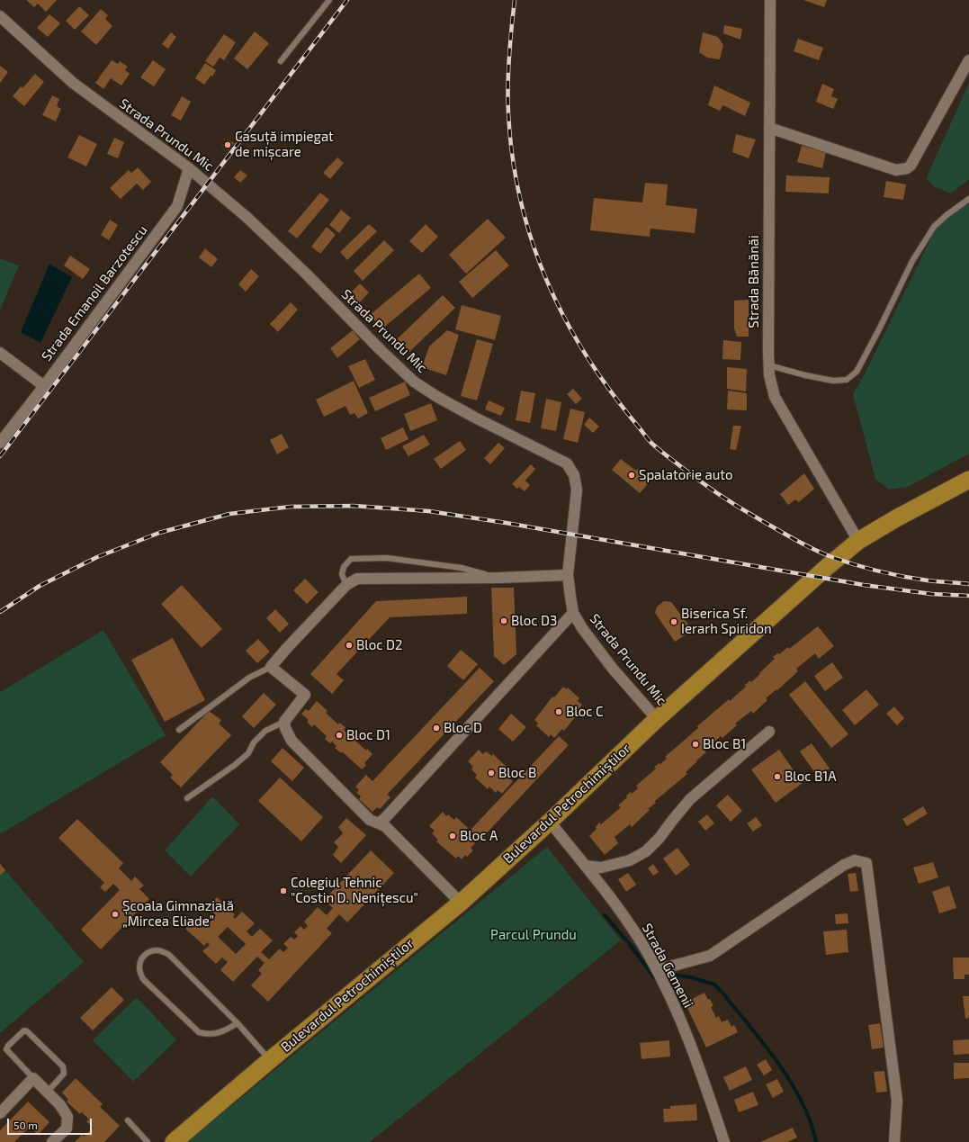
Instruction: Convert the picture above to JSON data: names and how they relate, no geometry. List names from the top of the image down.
{
  "streets": {
    "main road": ["Bulevardul Petrochimiștilor"],
    "street": [
      "Strada Prundu Mic",
      "Strada Bănănăi",
      "Strada Emanoil Barzotescu",
      "Strada Gemenii"
    ]
  },
  "crossings": [
    ["Strada Prundu Mic", "Strada Emanoil Barzotescu"],
    ["Strada Prundu Mic", "Bulevardul Petrochimiștilor"],
    ["Strada Bănănăi", "Bulevardul Petrochimiștilor"],
    ["Bulevardul Petrochimiștilor", "Strada Gemenii"]
  ],
  "parks": ["Parcul Prundu"],
  "places": [
    "Casuță impiegat de mișcare",
    "Spalatorie auto",
    "Bloc D3",
    "Biserica Sf. Ierarh Spiridon",
    "Bloc D2",
    "Bloc C",
    "Bloc D",
    "Bloc D1",
    "Bloc B1",
    "Bloc B",
    "Bloc B1A",
    "Bloc A",
    "Colegiul Tehnic \"Costin D. Nenițescu\"",
    "Școala Gimnazială „Mircea Eliade”"
  ],
  "scale_bar": "50 m"
}
